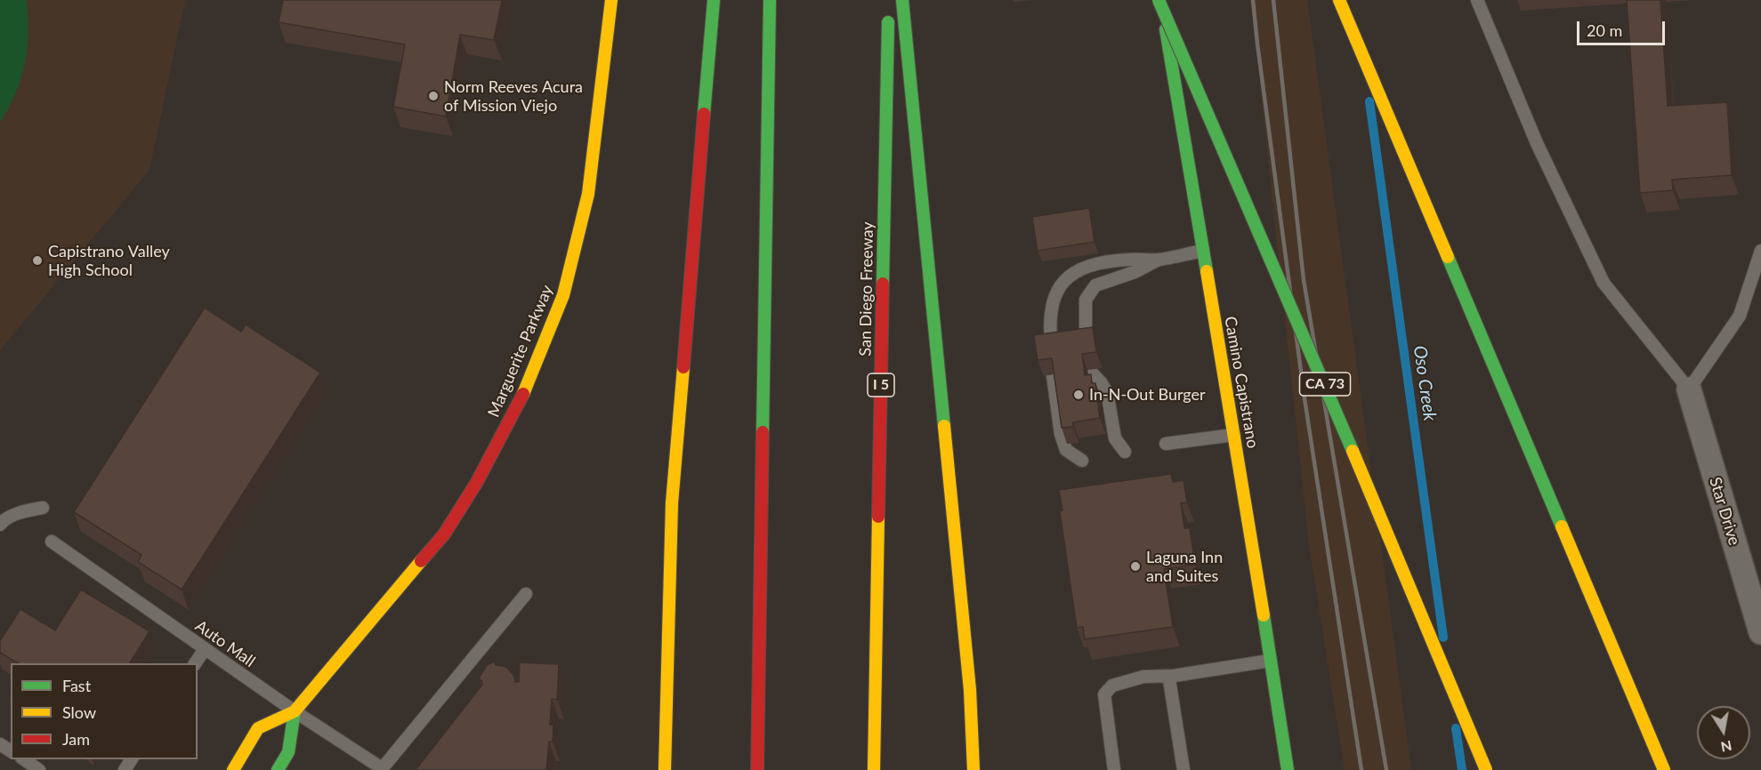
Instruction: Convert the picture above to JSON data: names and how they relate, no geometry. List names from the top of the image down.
{
  "streets": {
    "main road": [
      "San Diego Freeway",
      "Marguerite Parkway",
      "Camino Capistrano",
      "CA 73",
      "I 5"
    ],
    "street": ["Star Drive"],
    "lane": ["Auto Mall"]
  },
  "crossings": [
    ["Marguerite Parkway", "Auto Mall"],
    ["Camino Capistrano", "CA 73"]
  ],
  "water": ["Oso Creek"],
  "places": [
    "Norm Reeves Acura of Mission Viejo",
    "Capistrano Valley High School",
    "In-N-Out Burger",
    "Laguna Inn and Suites"
  ],
  "legend": ["Fast", "Slow", "Jam"],
  "scale_bar": "20 m",
  "north": "bottom"
}
